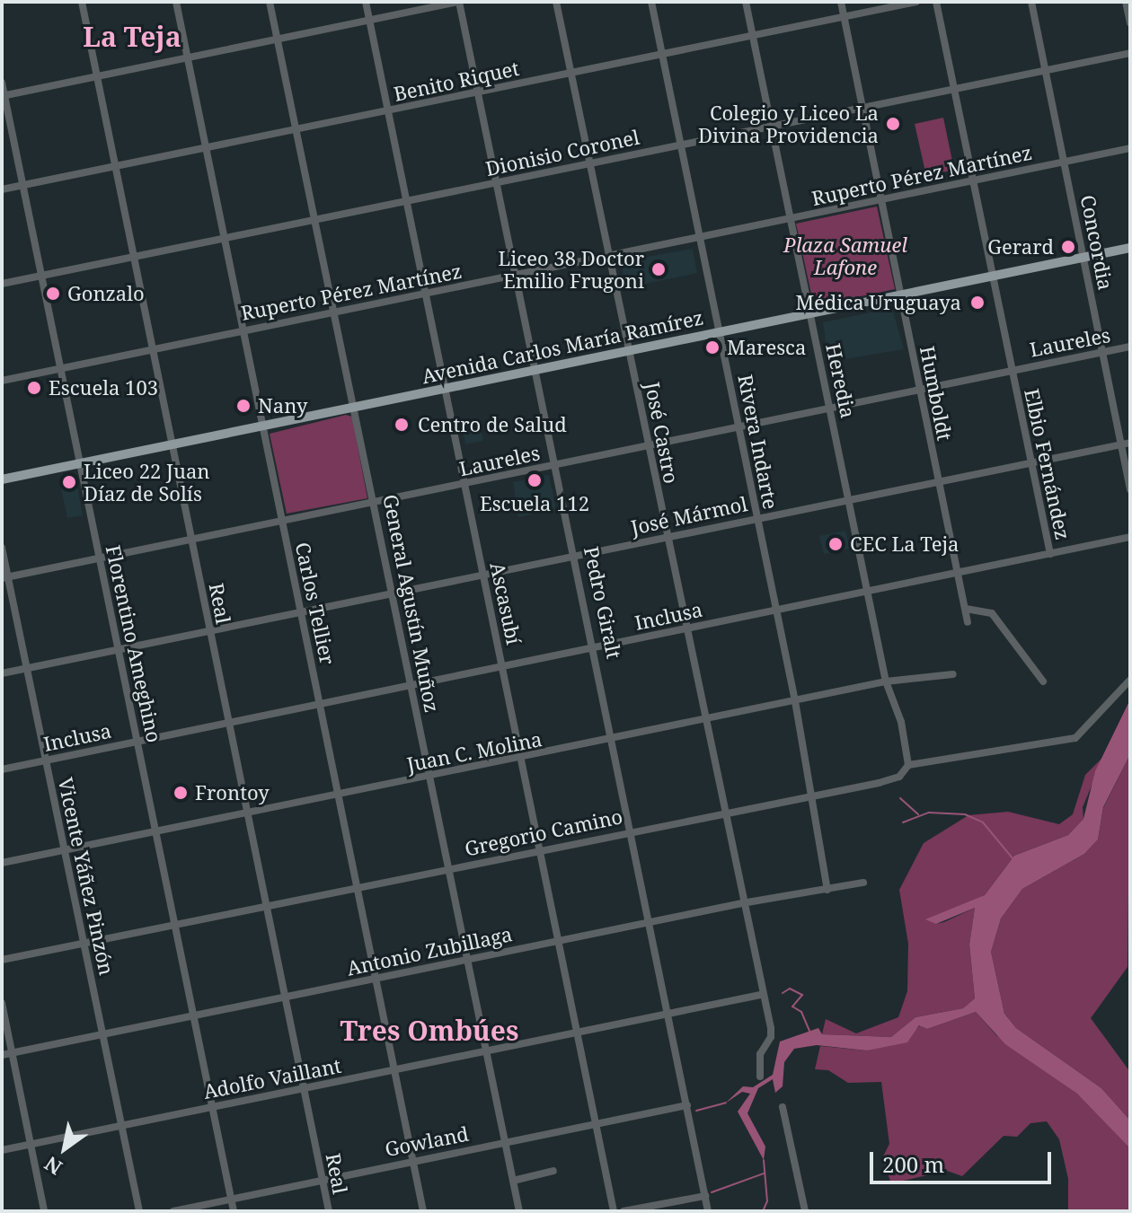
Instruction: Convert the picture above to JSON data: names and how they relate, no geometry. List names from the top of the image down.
{
  "streets": {
    "main road": ["Avenida Carlos María Ramírez"],
    "street": [
      "Benito Riquet",
      "Dionisio Coronel",
      "Ruperto Pérez Martínez",
      "Concordia",
      "Laureles",
      "Heredia",
      "Humboldt",
      "José Castro",
      "Rivera Indarte",
      "Elbio Fernández",
      "José Mármol",
      "Pedro Giralt",
      "Real",
      "Carlos Tellier",
      "General Agustín Muñoz",
      "Ascasubí",
      "Inclusa",
      "Florentino Ameghino",
      "Juan C. Molina",
      "Gregorio Camino",
      "Vicente Yáñez Pinzón",
      "Antonio Zubillaga",
      "Adolfo Vaillant",
      "Gowland"
    ]
  },
  "crossings": [
    ["Benito Riquet", "Heredia"],
    ["Benito Riquet", "Humboldt"],
    ["Benito Riquet", "José Castro"],
    ["Benito Riquet", "Rivera Indarte"],
    ["Benito Riquet", "Pedro Giralt"],
    ["Benito Riquet", "Real"],
    ["Benito Riquet", "Carlos Tellier"],
    ["Benito Riquet", "General Agustín Muñoz"],
    ["Benito Riquet", "Ascasubí"],
    ["Benito Riquet", "Florentino Ameghino"],
    ["Dionisio Coronel", "Concordia"],
    ["Dionisio Coronel", "Heredia"],
    ["Dionisio Coronel", "Humboldt"],
    ["Dionisio Coronel", "José Castro"],
    ["Dionisio Coronel", "Rivera Indarte"],
    ["Dionisio Coronel", "Elbio Fernández"],
    ["Dionisio Coronel", "Pedro Giralt"],
    ["Dionisio Coronel", "Real"],
    ["Dionisio Coronel", "Carlos Tellier"],
    ["Dionisio Coronel", "General Agustín Muñoz"],
    ["Dionisio Coronel", "Ascasubí"],
    ["Dionisio Coronel", "Florentino Ameghino"],
    ["Ruperto Pérez Martínez", "Concordia"],
    ["Ruperto Pérez Martínez", "Heredia"],
    ["Ruperto Pérez Martínez", "Humboldt"],
    ["Ruperto Pérez Martínez", "José Castro"],
    ["Ruperto Pérez Martínez", "Rivera Indarte"],
    ["Ruperto Pérez Martínez", "Elbio Fernández"],
    ["Ruperto Pérez Martínez", "Pedro Giralt"],
    ["Ruperto Pérez Martínez", "Real"],
    ["Ruperto Pérez Martínez", "Carlos Tellier"],
    ["Ruperto Pérez Martínez", "General Agustín Muñoz"],
    ["Ruperto Pérez Martínez", "Ascasubí"],
    ["Ruperto Pérez Martínez", "Florentino Ameghino"],
    ["Concordia", "Laureles"],
    ["Concordia", "Avenida Carlos María Ramírez"],
    ["Concordia", "José Mármol"],
    ["Laureles", "Heredia"],
    ["Laureles", "Humboldt"],
    ["Laureles", "José Castro"],
    ["Laureles", "Rivera Indarte"],
    ["Laureles", "Elbio Fernández"],
    ["Laureles", "Pedro Giralt"],
    ["Laureles", "Real"],
    ["Laureles", "Carlos Tellier"],
    ["Laureles", "General Agustín Muñoz"],
    ["Laureles", "Ascasubí"],
    ["Laureles", "Florentino Ameghino"],
    ["Laureles", "Vicente Yáñez Pinzón"],
    ["Avenida Carlos María Ramírez", "Heredia"],
    ["Avenida Carlos María Ramírez", "Humboldt"],
    ["Avenida Carlos María Ramírez", "José Castro"],
    ["Avenida Carlos María Ramírez", "Rivera Indarte"],
    ["Avenida Carlos María Ramírez", "Elbio Fernández"],
    ["Avenida Carlos María Ramírez", "Pedro Giralt"],
    ["Avenida Carlos María Ramírez", "Real"],
    ["Avenida Carlos María Ramírez", "Carlos Tellier"],
    ["Avenida Carlos María Ramírez", "General Agustín Muñoz"],
    ["Avenida Carlos María Ramírez", "Ascasubí"],
    ["Avenida Carlos María Ramírez", "Florentino Ameghino"],
    ["Heredia", "José Mármol"],
    ["Heredia", "Inclusa"],
    ["Heredia", "Juan C. Molina"],
    ["Heredia", "Gregorio Camino"],
    ["Humboldt", "José Mármol"],
    ["Humboldt", "Inclusa"],
    ["José Castro", "José Mármol"],
    ["José Castro", "Inclusa"],
    ["José Castro", "Juan C. Molina"],
    ["José Castro", "Gregorio Camino"],
    ["José Castro", "Antonio Zubillaga"],
    ["José Castro", "Adolfo Vaillant"],
    ["Rivera Indarte", "José Mármol"],
    ["Rivera Indarte", "Inclusa"],
    ["Rivera Indarte", "Juan C. Molina"],
    ["Rivera Indarte", "Gregorio Camino"],
    ["Rivera Indarte", "Antonio Zubillaga"],
    ["Elbio Fernández", "José Mármol"],
    ["Elbio Fernández", "Inclusa"],
    ["José Mármol", "Pedro Giralt"],
    ["José Mármol", "Real"],
    ["José Mármol", "Carlos Tellier"],
    ["José Mármol", "General Agustín Muñoz"],
    ["José Mármol", "Ascasubí"],
    ["José Mármol", "Florentino Ameghino"],
    ["José Mármol", "Vicente Yáñez Pinzón"],
    ["Pedro Giralt", "Inclusa"],
    ["Pedro Giralt", "Juan C. Molina"],
    ["Pedro Giralt", "Gregorio Camino"],
    ["Pedro Giralt", "Antonio Zubillaga"],
    ["Pedro Giralt", "Adolfo Vaillant"],
    ["Pedro Giralt", "Gowland"],
    ["Real", "Inclusa"],
    ["Real", "Juan C. Molina"],
    ["Real", "Gregorio Camino"],
    ["Real", "Antonio Zubillaga"],
    ["Real", "Adolfo Vaillant"],
    ["Real", "Gowland"],
    ["Carlos Tellier", "Inclusa"],
    ["Carlos Tellier", "Juan C. Molina"],
    ["Carlos Tellier", "Gregorio Camino"],
    ["Carlos Tellier", "Antonio Zubillaga"],
    ["Carlos Tellier", "Adolfo Vaillant"],
    ["Carlos Tellier", "Gowland"],
    ["General Agustín Muñoz", "Inclusa"],
    ["General Agustín Muñoz", "Juan C. Molina"],
    ["General Agustín Muñoz", "Gregorio Camino"],
    ["General Agustín Muñoz", "Antonio Zubillaga"],
    ["General Agustín Muñoz", "Adolfo Vaillant"],
    ["General Agustín Muñoz", "Gowland"],
    ["Ascasubí", "Inclusa"],
    ["Ascasubí", "Juan C. Molina"],
    ["Ascasubí", "Gregorio Camino"],
    ["Ascasubí", "Antonio Zubillaga"],
    ["Ascasubí", "Adolfo Vaillant"],
    ["Ascasubí", "Gowland"],
    ["Inclusa", "Florentino Ameghino"],
    ["Inclusa", "Vicente Yáñez Pinzón"],
    ["Florentino Ameghino", "Juan C. Molina"],
    ["Florentino Ameghino", "Gregorio Camino"],
    ["Florentino Ameghino", "Antonio Zubillaga"],
    ["Florentino Ameghino", "Adolfo Vaillant"],
    ["Florentino Ameghino", "Gowland"],
    ["Juan C. Molina", "Vicente Yáñez Pinzón"],
    ["Gregorio Camino", "Vicente Yáñez Pinzón"],
    ["Vicente Yáñez Pinzón", "Antonio Zubillaga"],
    ["Vicente Yáñez Pinzón", "Adolfo Vaillant"]
  ],
  "districts": ["La Teja", "Tres Ombúes"],
  "parks": ["Plaza Samuel Lafone"],
  "places": [
    "Colegio y Liceo La Divina Providencia",
    "Gerard",
    "Liceo 38 Doctor Emilio Frugoni",
    "Gonzalo",
    "Médica Uruguaya",
    "Maresca",
    "Escuela 103",
    "Nany",
    "Centro de Salud",
    "Escuela 112",
    "Liceo 22 Juan Díaz de Solís",
    "CEC La Teja",
    "Frontoy"
  ],
  "scale_bar": "200 m",
  "north": "bottom left"
}
